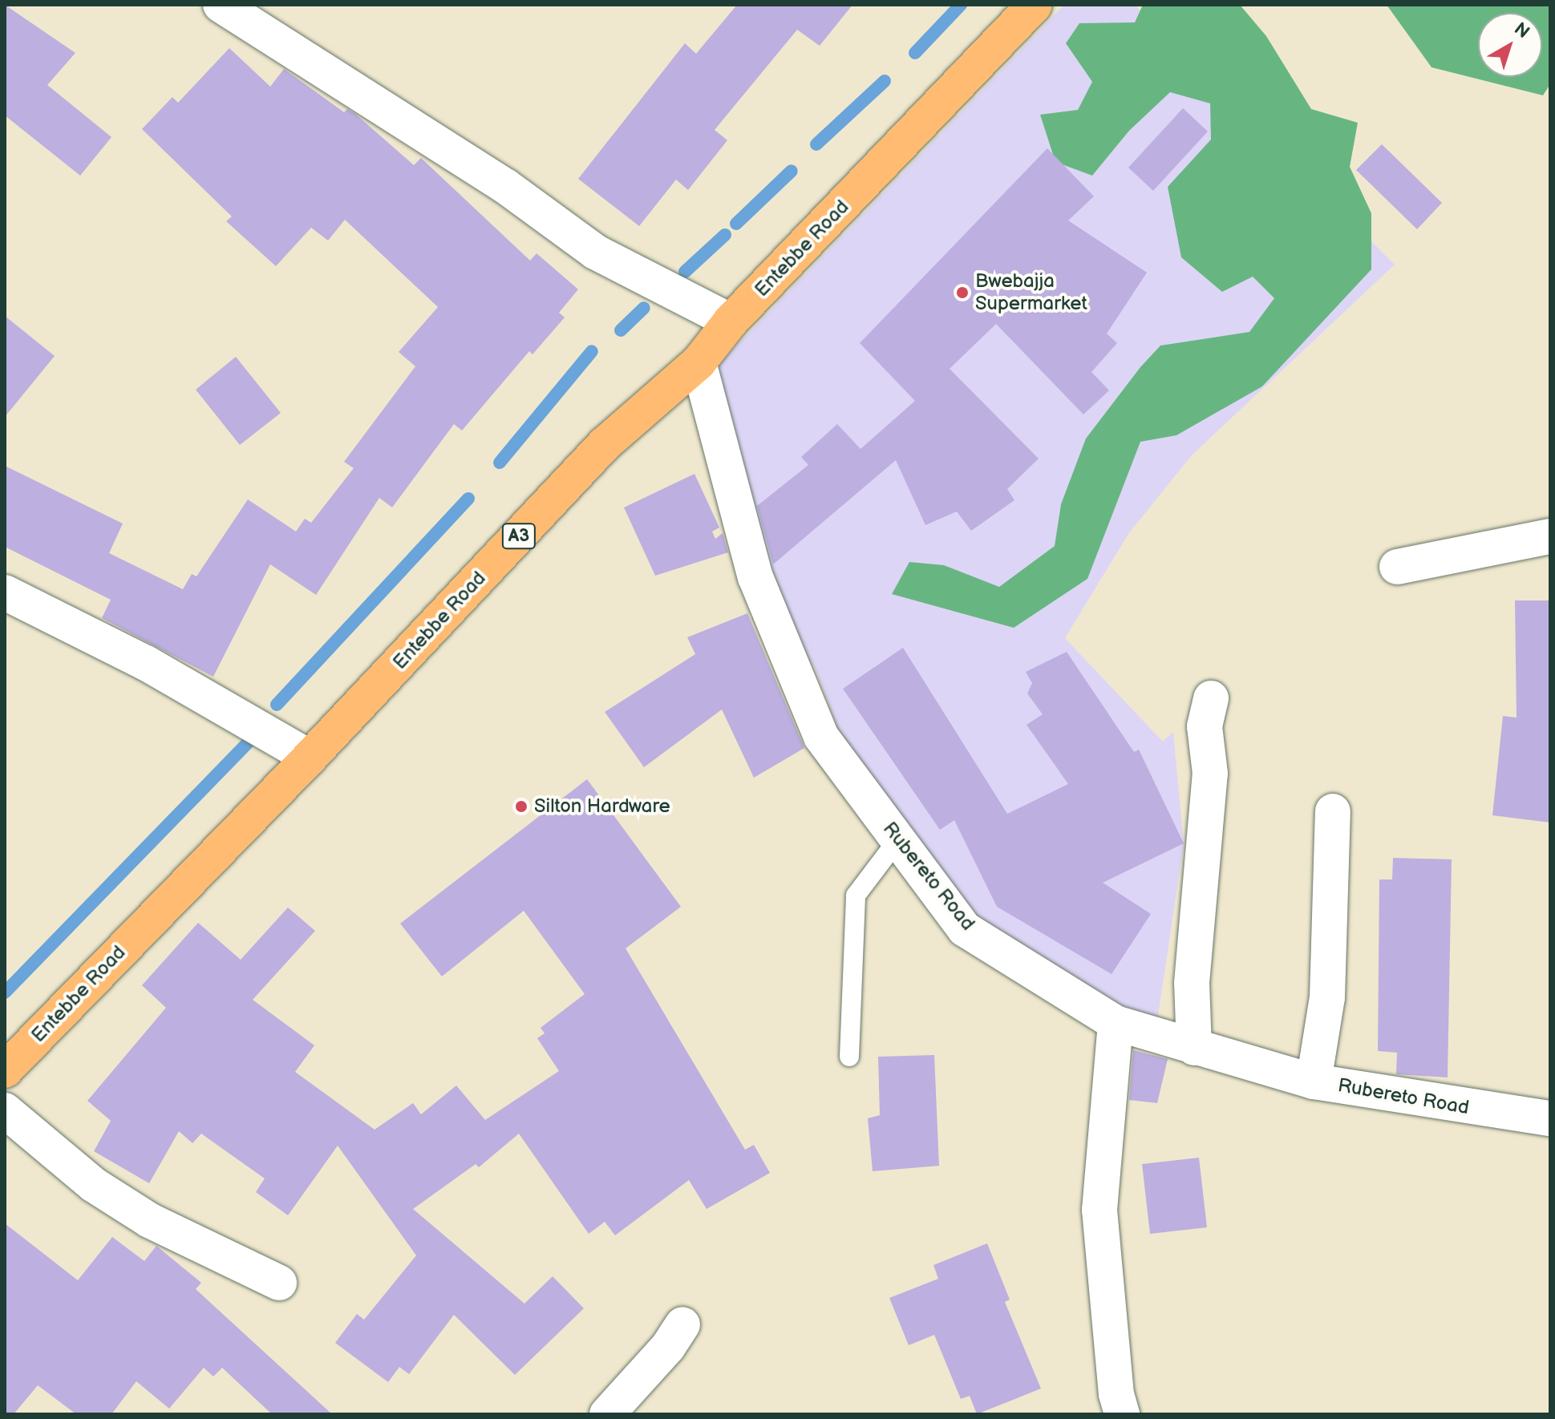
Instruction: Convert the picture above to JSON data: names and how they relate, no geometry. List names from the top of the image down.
{
  "streets": {
    "main road": ["Entebbe Road", "A3"],
    "street": ["Rubereto Road"]
  },
  "crossings": [
    ["Entebbe Road", "Rubereto Road"]
  ],
  "places": ["Bwebajja Supermarket", "Silton Hardware"],
  "north": "top right"
}
